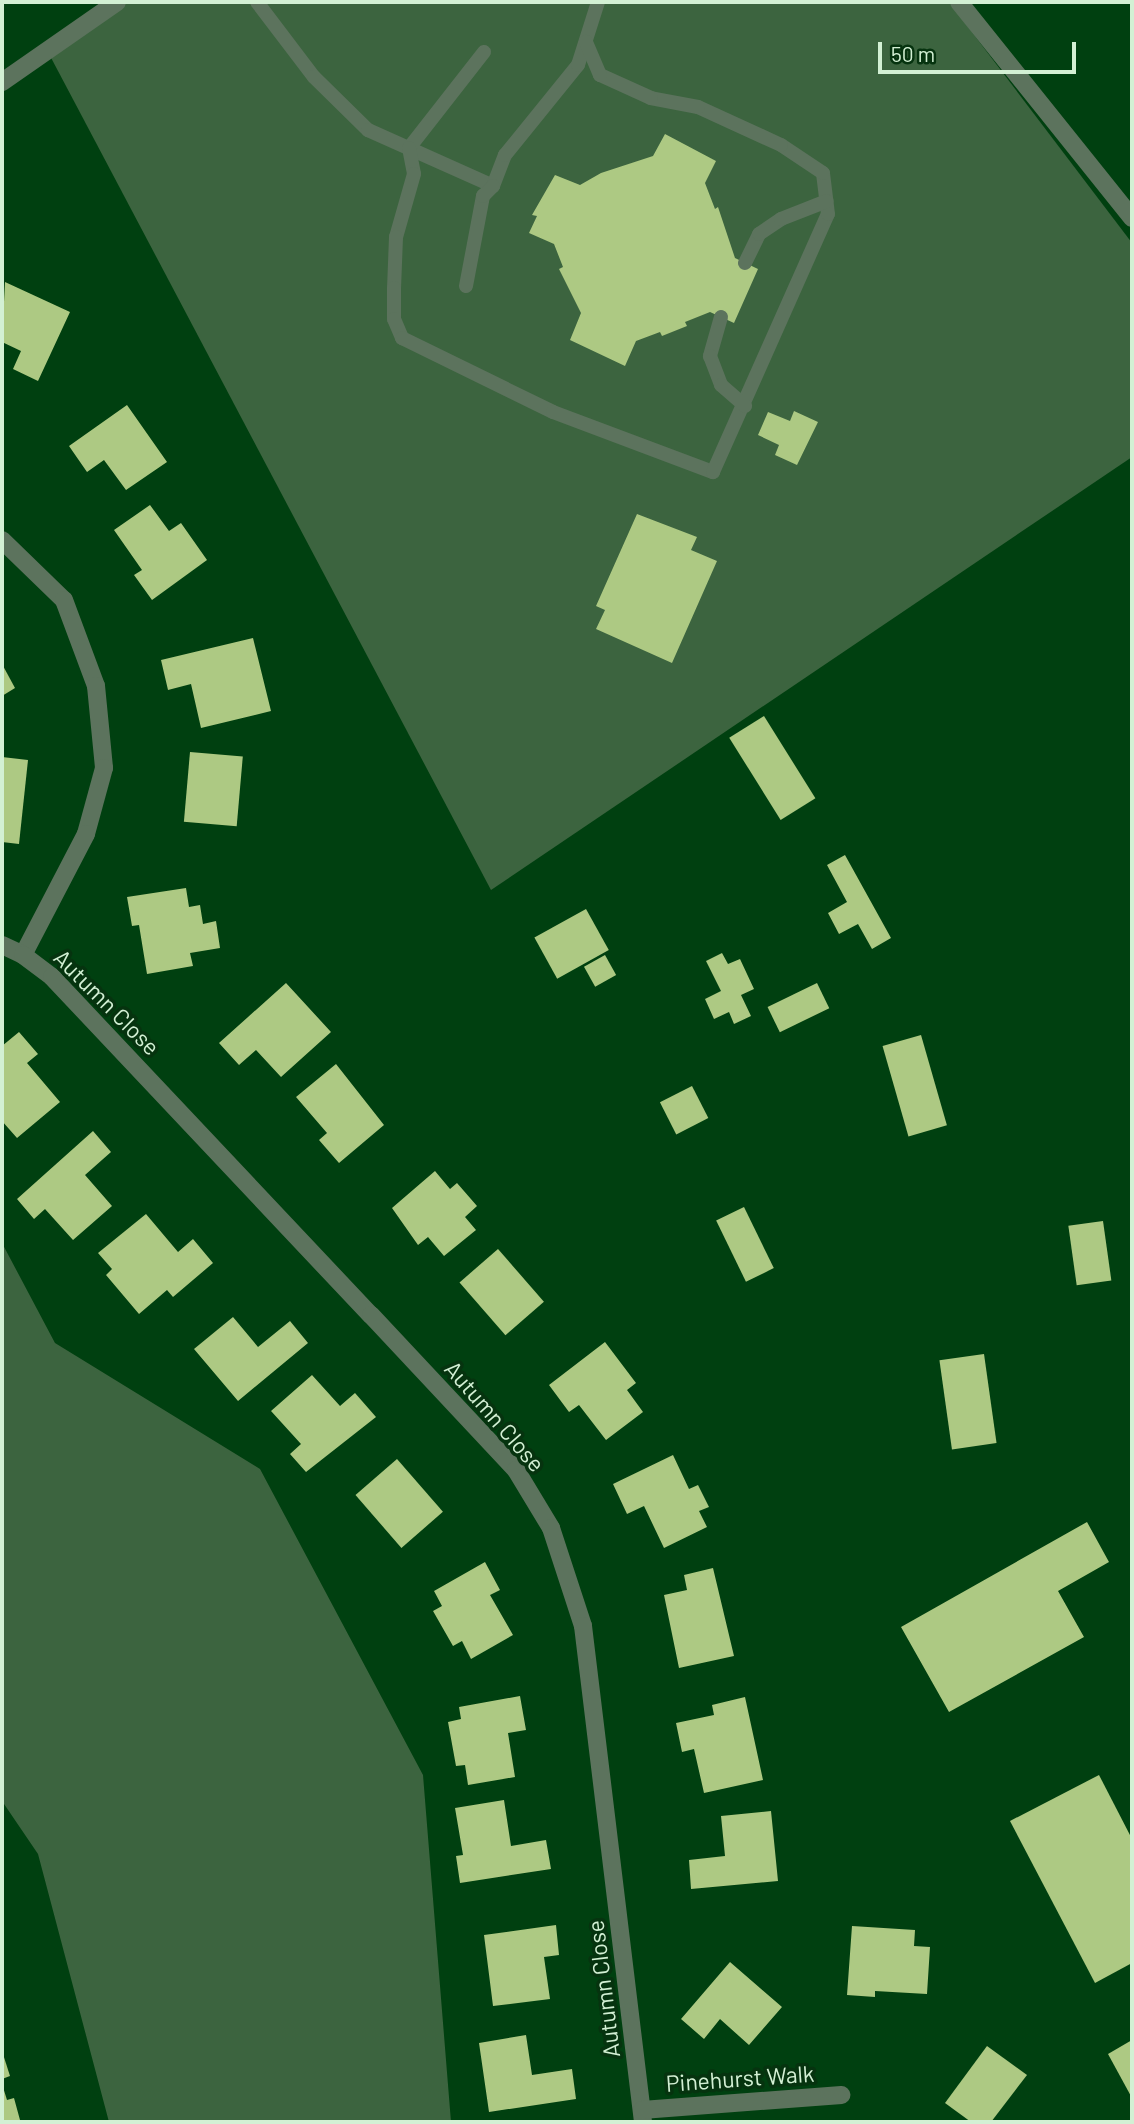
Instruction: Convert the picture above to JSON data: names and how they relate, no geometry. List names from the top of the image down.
{
  "streets": {
    "street": ["Autumn Close", "Pinehurst Walk"]
  },
  "crossings": [
    ["Autumn Close", "Pinehurst Walk"]
  ],
  "scale_bar": "50 m"
}
